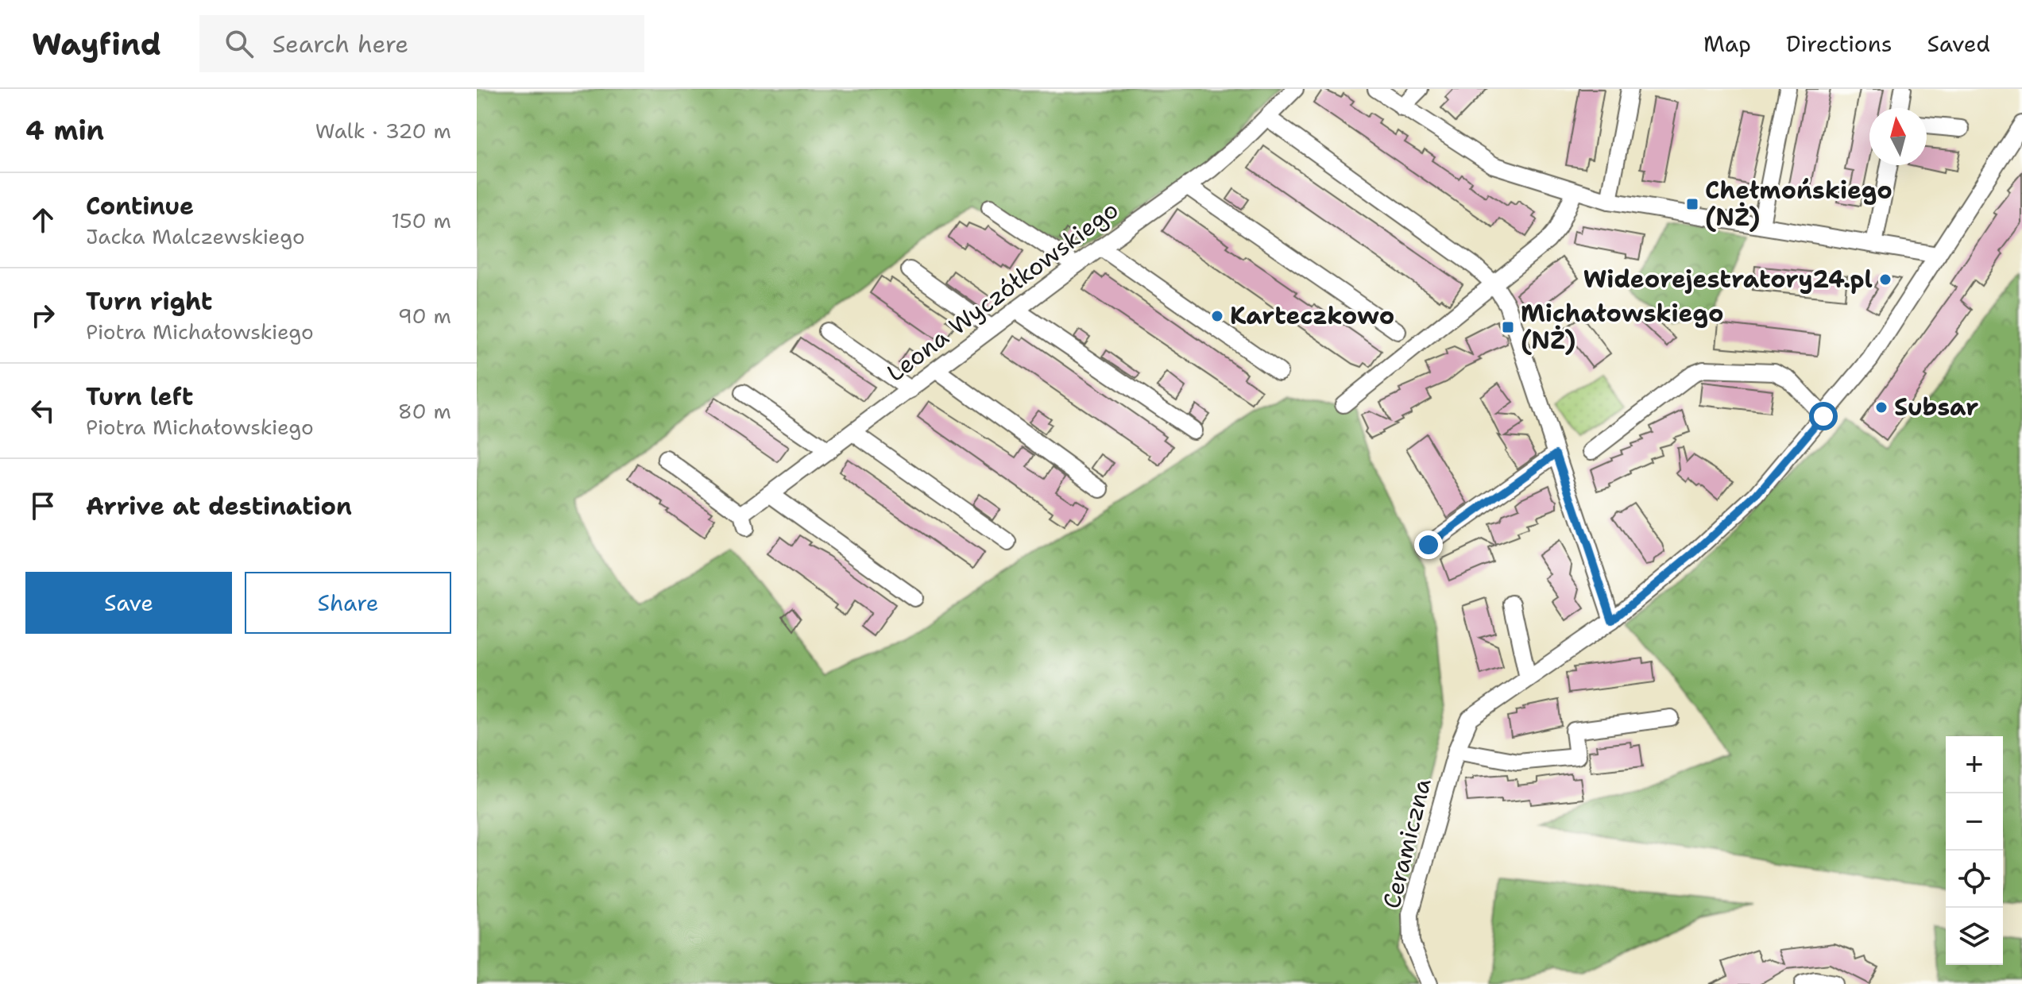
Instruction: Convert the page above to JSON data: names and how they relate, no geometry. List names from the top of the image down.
{
  "streets": {
    "street": ["Leona Wyczółkowskiego", "Ceramiczna"]
  },
  "places": {
    "transit": ["Chełmońskiego (NŻ)", "Michałowskiego (NŻ)"],
    "other": ["Wideorejestratory24.pl", "Karteczkowo", "Subsar"]
  },
  "north": "top",
  "page": {
    "header": "Wayfind",
    "search": "Search here",
    "nav": ["Map", "Directions", "Saved"],
    "heading": ["4 min", "Walk · 320 m"],
    "list": [
      ["Continue", "Jacka Malczewskiego", "150 m"],
      ["Turn right", "Piotra Michałowskiego", "90 m"],
      ["Turn left", "Piotra Michałowskiego", "80 m"],
      "Arrive at destination"
    ],
    "buttons": ["Save", "Share"],
    "map_buttons": ["+", "−"]
  }
}
